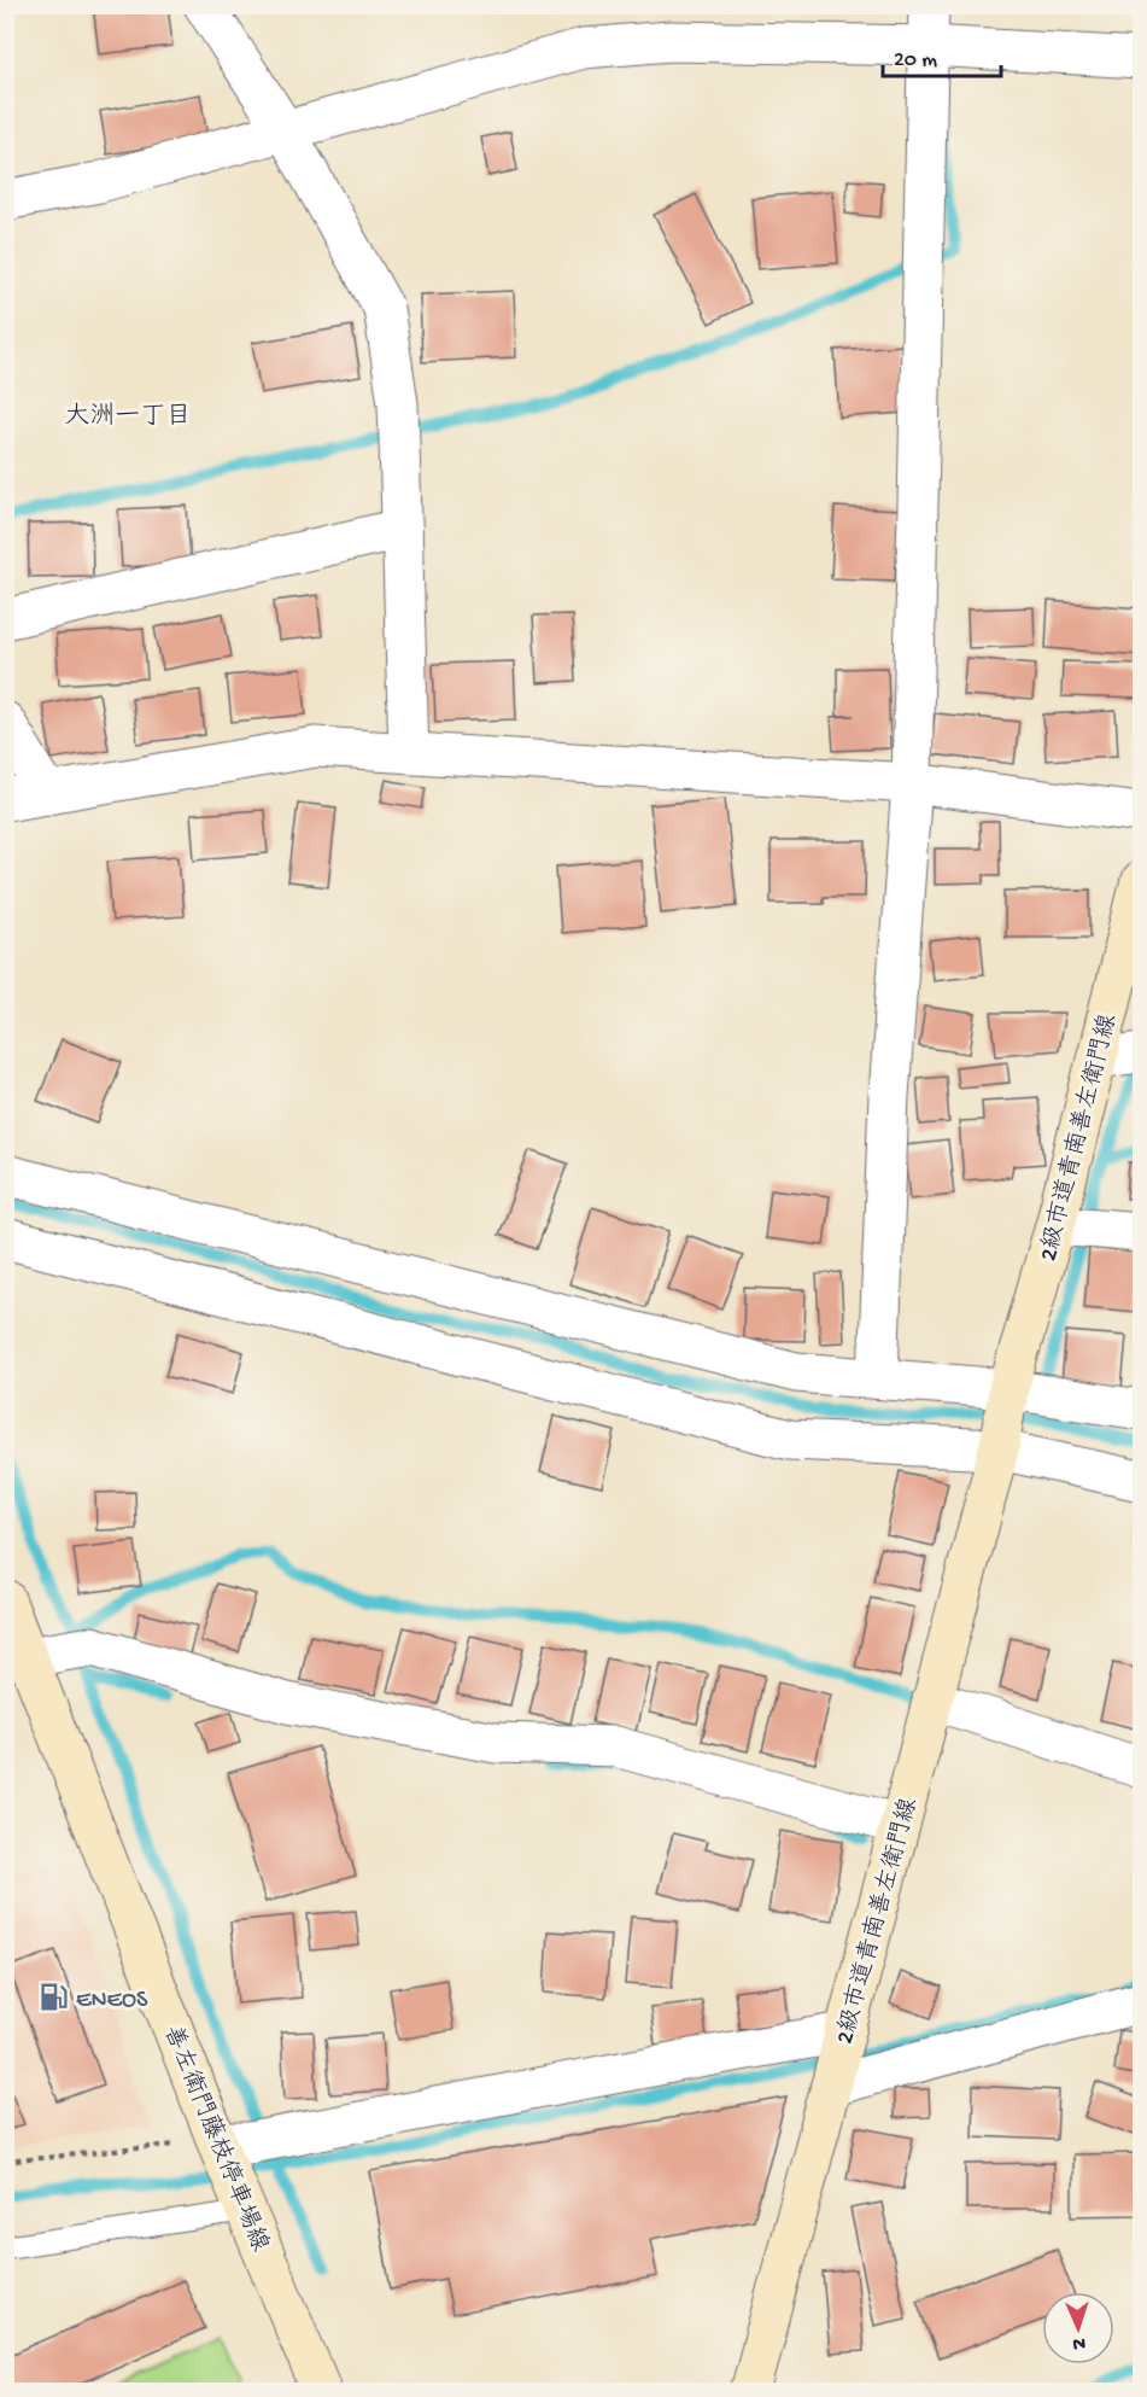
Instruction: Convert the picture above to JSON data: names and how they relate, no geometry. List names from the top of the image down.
{
  "streets": {
    "street": ["2級市道青南善左衛門線", "善左衛門藤枝停車場線"]
  },
  "districts": ["大洲一丁目"],
  "places": {
    "fuel station": ["ENEOS"]
  },
  "scale_bar": "20 m",
  "north": "bottom"
}
